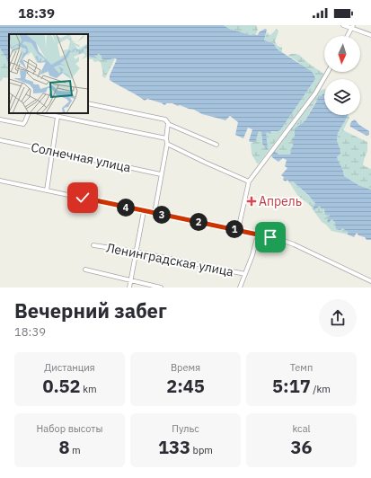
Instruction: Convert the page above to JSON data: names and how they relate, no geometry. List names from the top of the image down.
{
  "streets": {
    "street": ["Солнечная улица", "Ленинградская улица"]
  },
  "places": {
    "health": ["Апрель"]
  },
  "north": "bottom",
  "page": {
    "status": "18:39",
    "pins": [
      "4",
      "3",
      "2",
      "1"
    ],
    "heading": ["Вечерний забег", "18:39"],
    "stats": [
      ["Дистанция", "0.52 km"],
      ["Время", "2:45"],
      ["Темп", "5:17 /km"],
      ["Набор высоты", "8 m"],
      ["Пульс", "133 bpm"],
      ["kcal", "36"]
    ]
  }
}
